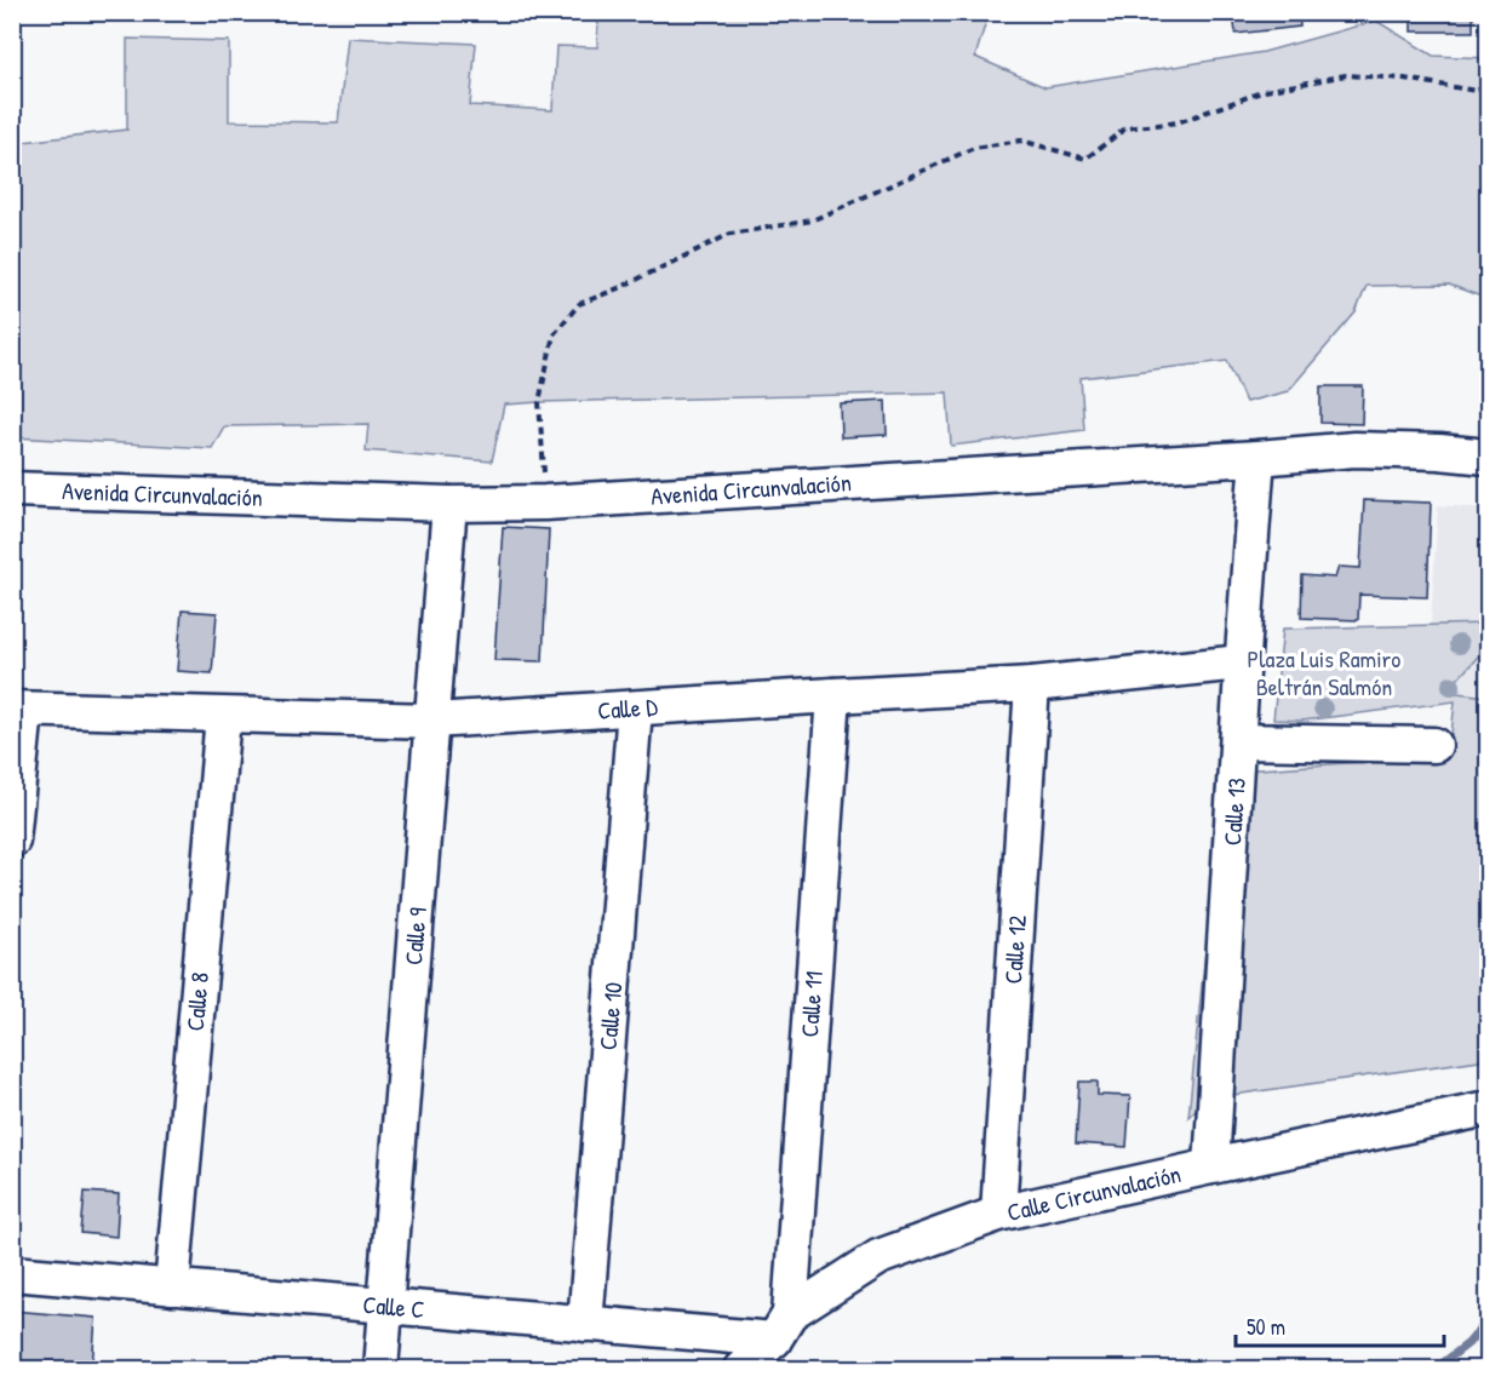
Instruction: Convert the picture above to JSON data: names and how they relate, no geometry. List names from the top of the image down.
{
  "streets": {
    "street": [
      "Avenida Circunvalación",
      "Calle D",
      "Calle 13",
      "Calle 9",
      "Calle 12",
      "Calle 8",
      "Calle 11",
      "Calle 10",
      "Calle Circunvalación",
      "Calle C"
    ]
  },
  "crossings": [
    ["Avenida Circunvalación", "Calle 13"],
    ["Avenida Circunvalación", "Calle 9"],
    ["Calle D", "Calle 13"],
    ["Calle D", "Calle 9"],
    ["Calle D", "Calle 12"],
    ["Calle D", "Calle 8"],
    ["Calle D", "Calle 11"],
    ["Calle D", "Calle 10"],
    ["Calle 13", "Calle Circunvalación"],
    ["Calle 9", "Calle C"],
    ["Calle 12", "Calle Circunvalación"],
    ["Calle 8", "Calle C"],
    ["Calle 11", "Calle Circunvalación"],
    ["Calle 11", "Calle C"],
    ["Calle 10", "Calle C"],
    ["Calle Circunvalación", "Calle C"]
  ],
  "parks": ["Plaza Luis Ramiro Beltrán Salmón"],
  "scale_bar": "50 m"
}
